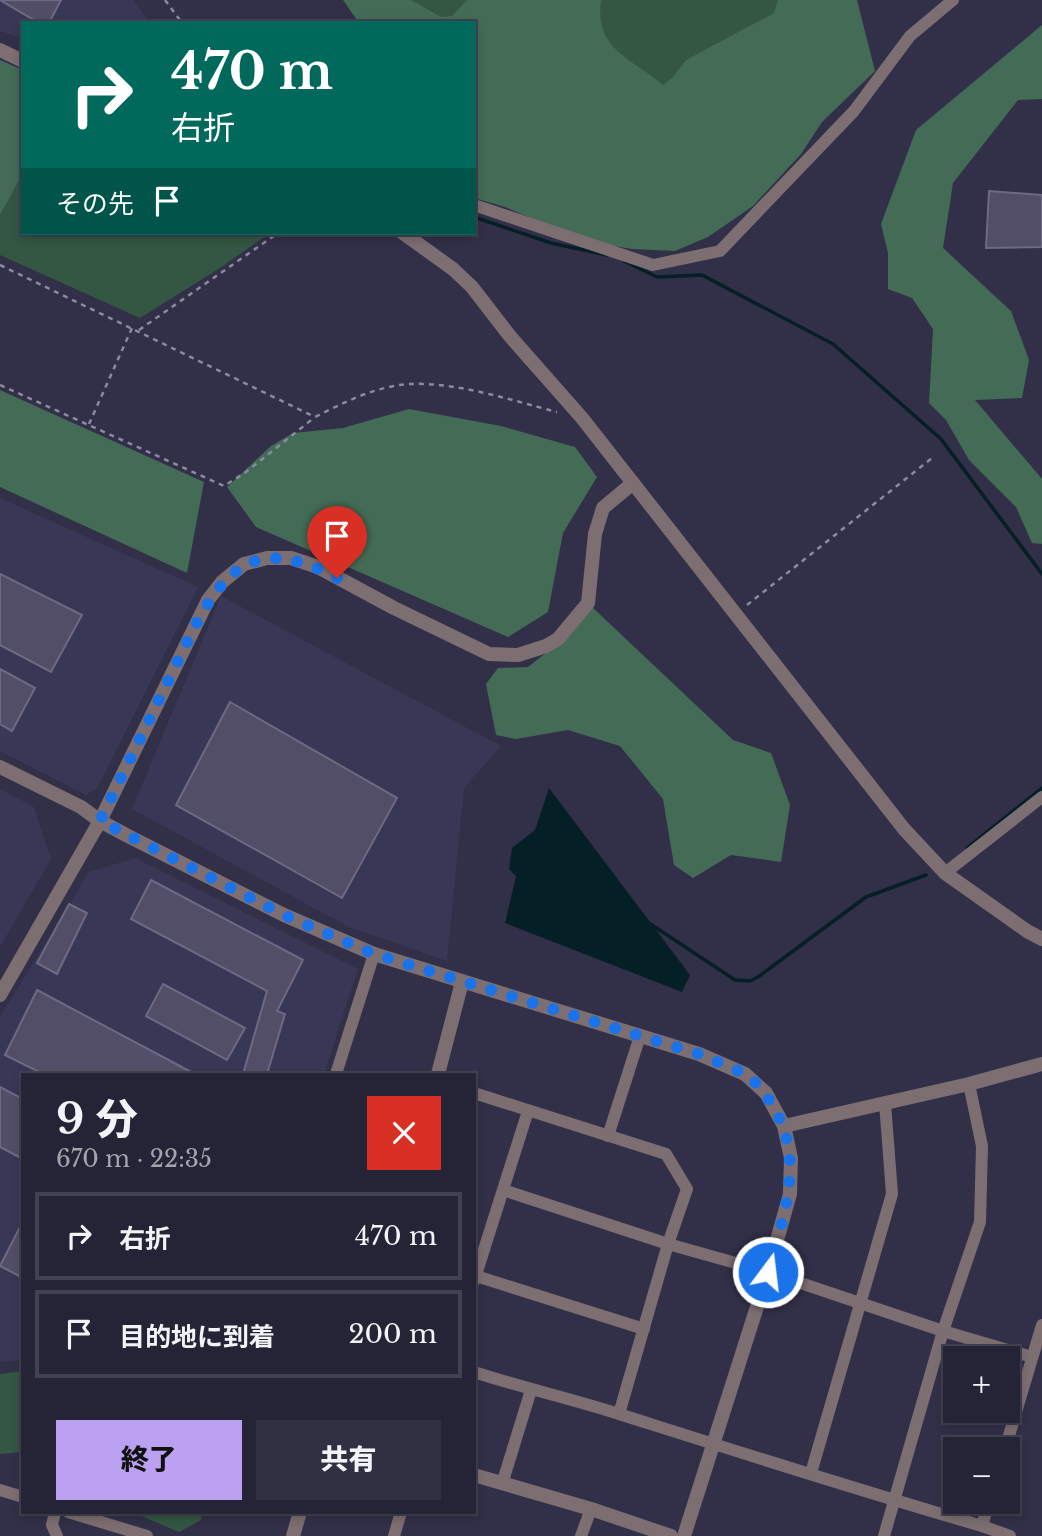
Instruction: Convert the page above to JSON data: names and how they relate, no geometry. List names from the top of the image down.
{
  "page": {
    "turn": ["470 m", "右折"],
    "then": "その先",
    "heading": ["9 分", "670 m · 22:35"],
    "list": [
      {
        "name": "右折",
        "value": "470 m"
      },
      {
        "name": "目的地に到着",
        "value": "200 m"
      }
    ],
    "map_buttons": ["+", "−"],
    "buttons": ["終了", "共有"]
  }
}
